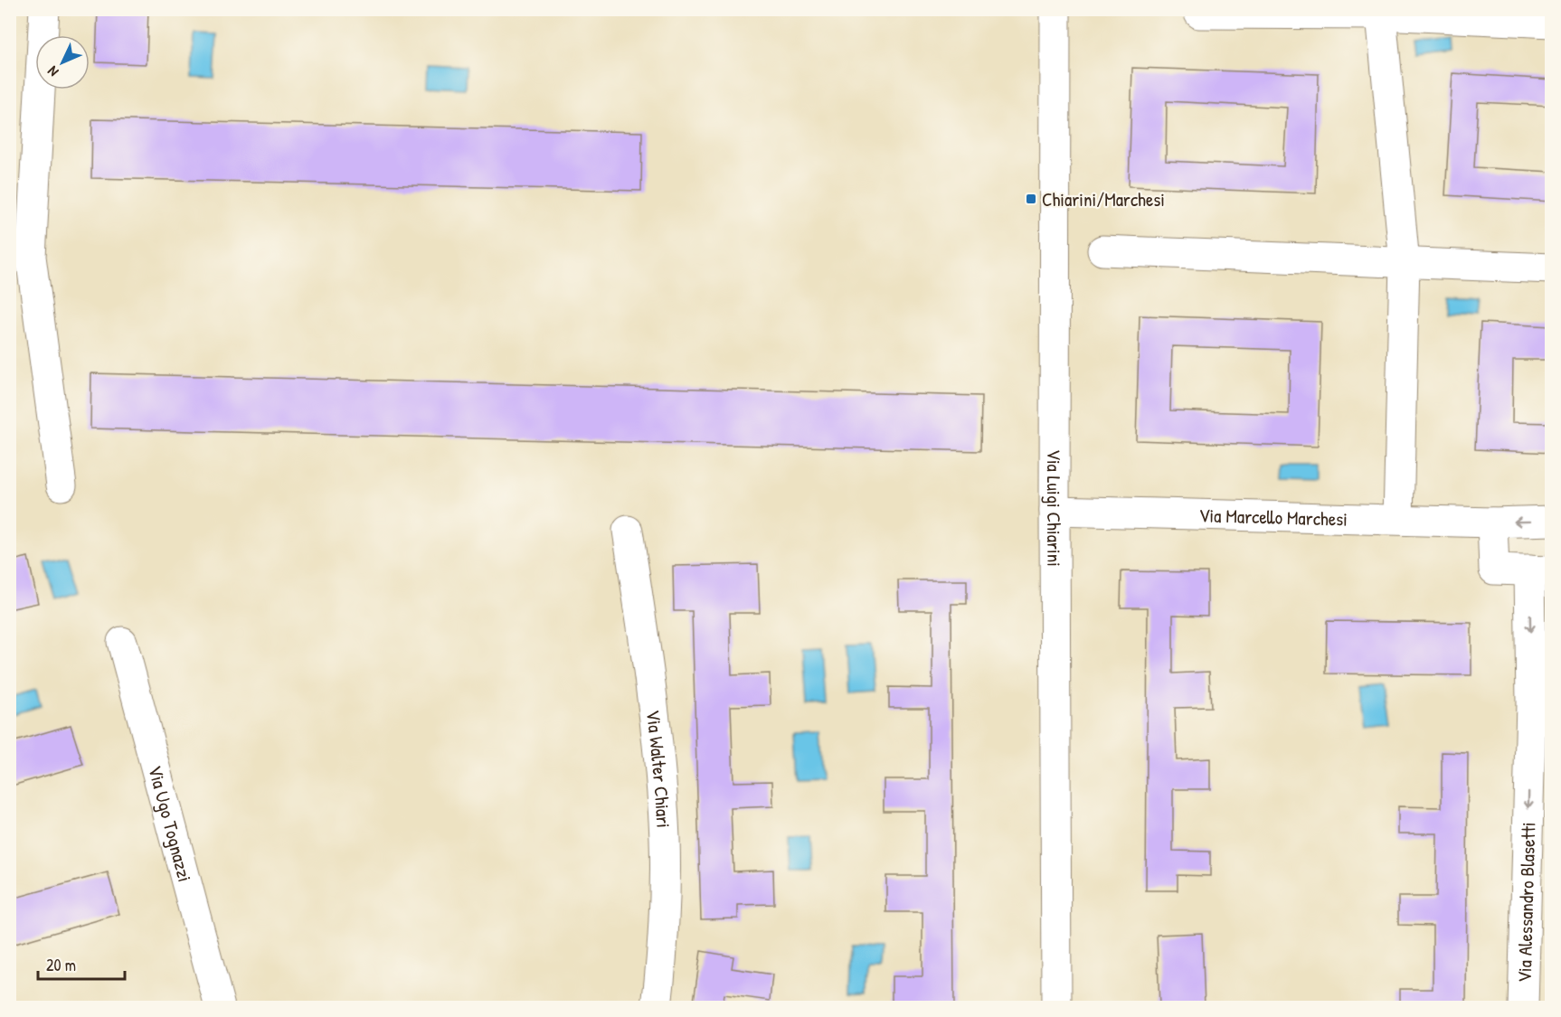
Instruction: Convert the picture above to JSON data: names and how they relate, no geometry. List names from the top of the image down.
{
  "streets": {
    "street": [
      "Via Luigi Chiarini",
      "Via Marcello Marchesi",
      "Via Walter Chiari",
      "Via Ugo Tognazzi",
      "Via Alessandro Blasetti"
    ]
  },
  "crossings": [
    ["Via Luigi Chiarini", "Via Marcello Marchesi"]
  ],
  "one_way": ["Via Alessandro Blasetti"],
  "places": {
    "transit": ["Chiarini/Marchesi"]
  },
  "scale_bar": "20 m",
  "north": "bottom left"
}
